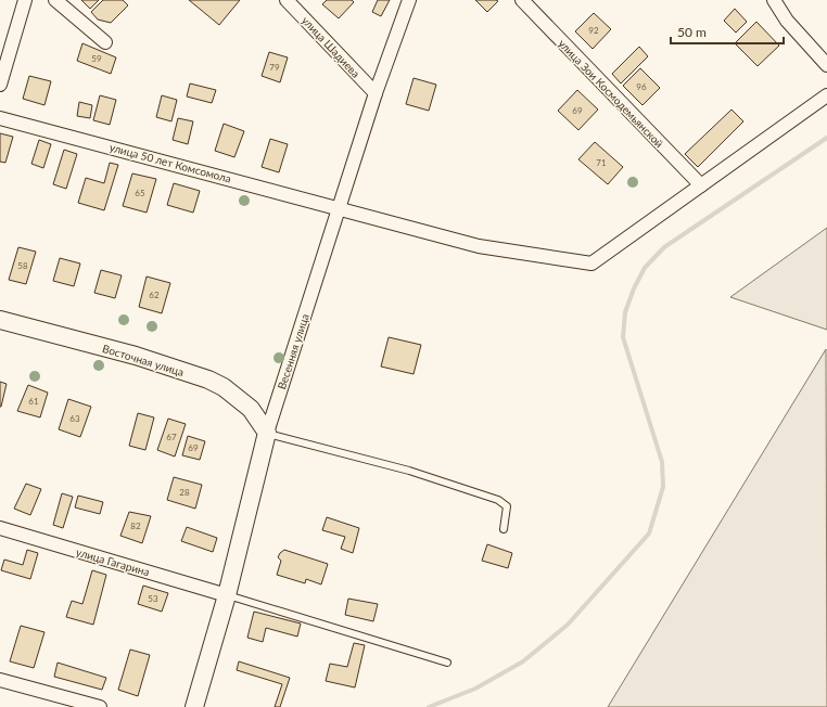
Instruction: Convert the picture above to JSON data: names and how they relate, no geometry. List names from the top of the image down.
{
  "streets": {
    "street": [
      "улица Шадиева",
      "улица Зои Космодемьянской",
      "улица 50 лет Комсомола",
      "Весенняя улица",
      "Восточная улица",
      "улица Гагарина"
    ]
  },
  "crossings": [
    ["улица Шадиева", "Весенняя улица"],
    ["улица Зои Космодемьянской", "улица 50 лет Комсомола"],
    ["улица 50 лет Комсомола", "Весенняя улица"],
    ["Весенняя улица", "Восточная улица"],
    ["Весенняя улица", "улица Гагарина"]
  ],
  "house_numbers": [
    "92",
    "59",
    "79",
    "96",
    "69",
    "71",
    "65",
    "58",
    "62",
    "61",
    "63",
    "67",
    "69",
    "28",
    "82",
    "53"
  ],
  "scale_bar": "50 m"
}
